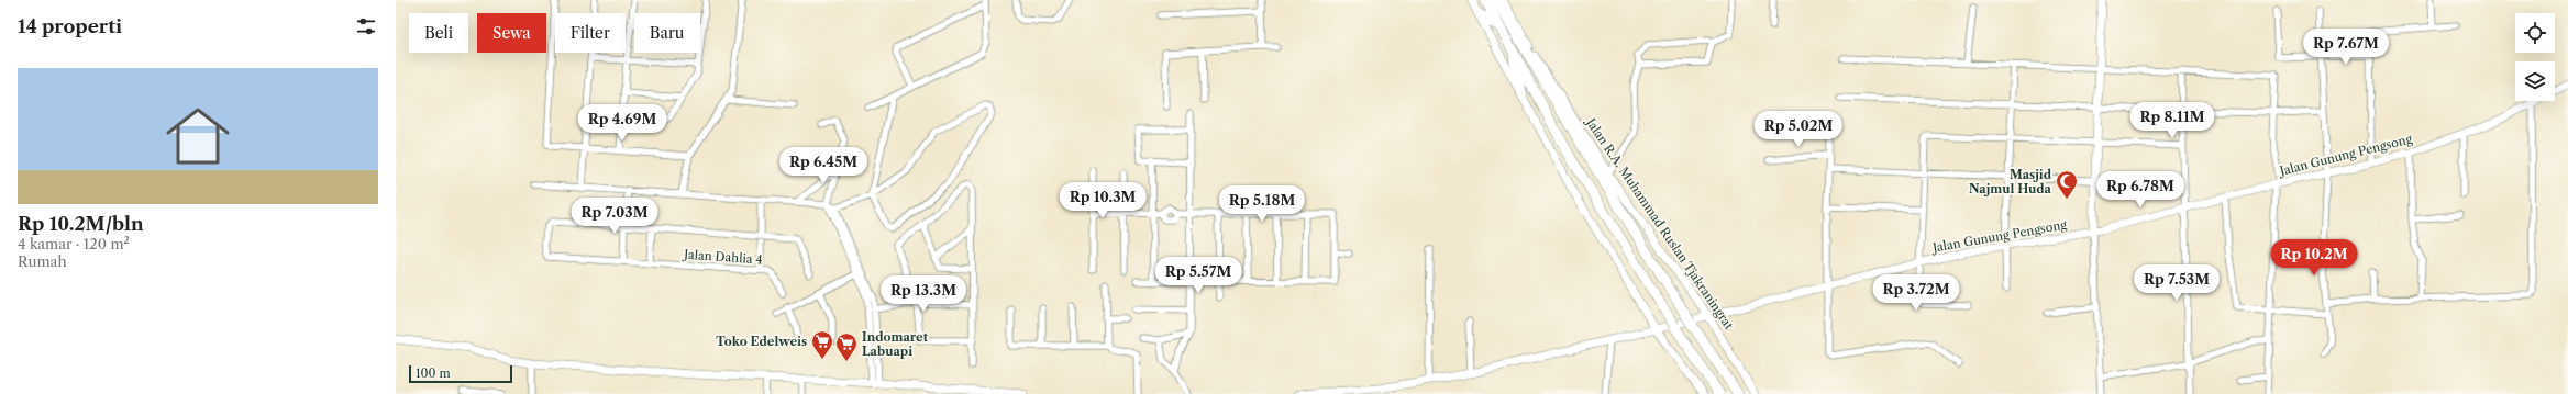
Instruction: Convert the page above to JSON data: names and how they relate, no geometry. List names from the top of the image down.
{
  "streets": {
    "highway": ["Jalan R.A. Muhammad Ruslan Tjakraningrat"],
    "street": ["Jalan Gunung Pengsong", "Jalan Dahlia 4"]
  },
  "crossings": [
    ["Jalan Gunung Pengsong", "Jalan R.A. Muhammad Ruslan Tjakraningrat"]
  ],
  "places": {
    "mosque": ["Masjid Najmul Huda"],
    "supermarket": ["Toko Edelweis", "Indomaret Labuapi"]
  },
  "scale_bar": "100 m",
  "page": {
    "heading": "14 properti",
    "chip": [
      "Beli",
      "Sewa",
      "Filter",
      "Baru"
    ],
    "price": [
      "Rp 7.67M",
      "Rp 8.11M",
      "Rp 4.69M",
      "Rp 5.02M",
      "Rp 6.45M",
      "Rp 6.78M",
      "Rp 10.3M",
      "Rp 5.18M",
      "Rp 7.03M",
      "Rp 10.2M",
      "Rp 5.57M",
      "Rp 7.53M",
      "Rp 3.72M",
      "Rp 13.3M"
    ],
    "list": [
      {
        "name": "Rp 10.2M/bln",
        "note": "4 kamar · 120 m² · Rumah"
      }
    ],
    "scale": "100 m"
  }
}
